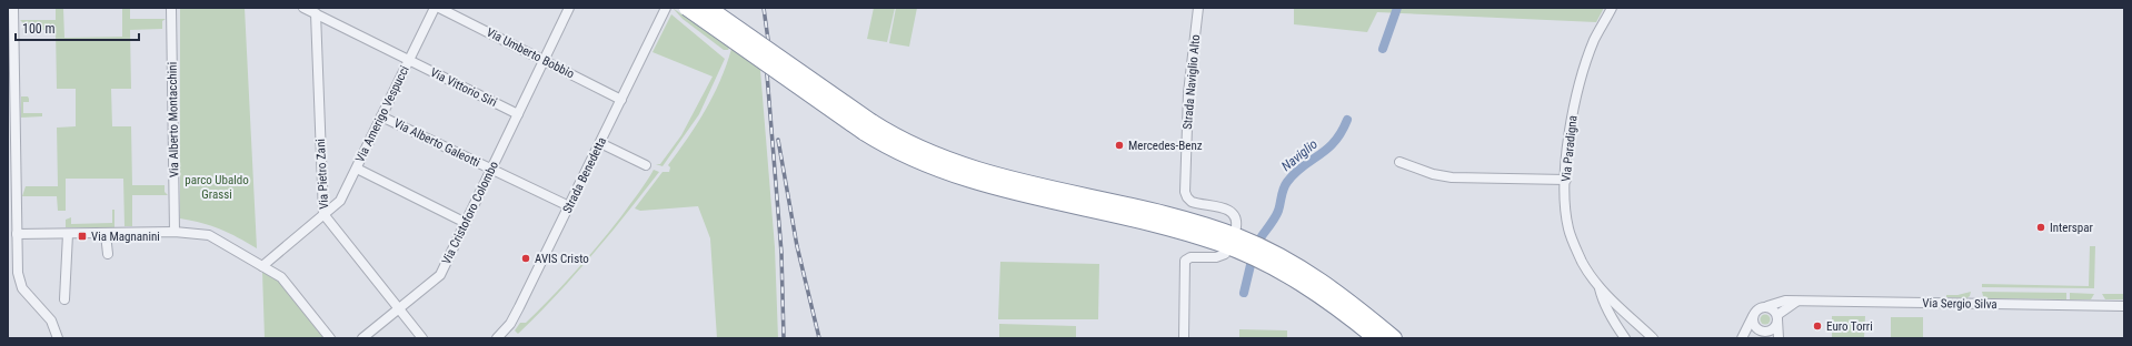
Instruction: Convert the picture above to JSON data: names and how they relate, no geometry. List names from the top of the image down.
{
  "streets": {
    "street": [
      "Via Umberto Bobbio",
      "Strada Naviglio Alto",
      "Via Vittorio Siri",
      "Via Amerigo Vespucci",
      "Via Alberto Montacchini",
      "Via Alberto Galeotti",
      "Via Paradigna",
      "Via Pietro Zani",
      "Strada Benedetta",
      "Via Cristoforo Colombo",
      "Via Sergio Silva"
    ]
  },
  "crossings": [
    ["Via Umberto Bobbio", "Strada Benedetta"],
    ["Via Umberto Bobbio", "Via Cristoforo Colombo"],
    ["Via Vittorio Siri", "Via Amerigo Vespucci"],
    ["Via Vittorio Siri", "Via Pietro Zani"],
    ["Via Vittorio Siri", "Via Cristoforo Colombo"],
    ["Via Amerigo Vespucci", "Via Alberto Galeotti"],
    ["Via Amerigo Vespucci", "Via Pietro Zani"],
    ["Via Alberto Galeotti", "Strada Benedetta"],
    ["Via Alberto Galeotti", "Via Cristoforo Colombo"],
    ["Via Pietro Zani", "Via Cristoforo Colombo"]
  ],
  "water": ["Naviglio"],
  "parks": ["parco Ubaldo Grassi"],
  "places": {
    "other": [
      "Mercedes-Benz",
      "Interspar",
      "AVIS Cristo",
      "Euro Torri"
    ],
    "transit": ["Via Magnanini"]
  },
  "scale_bar": "100 m"
}
